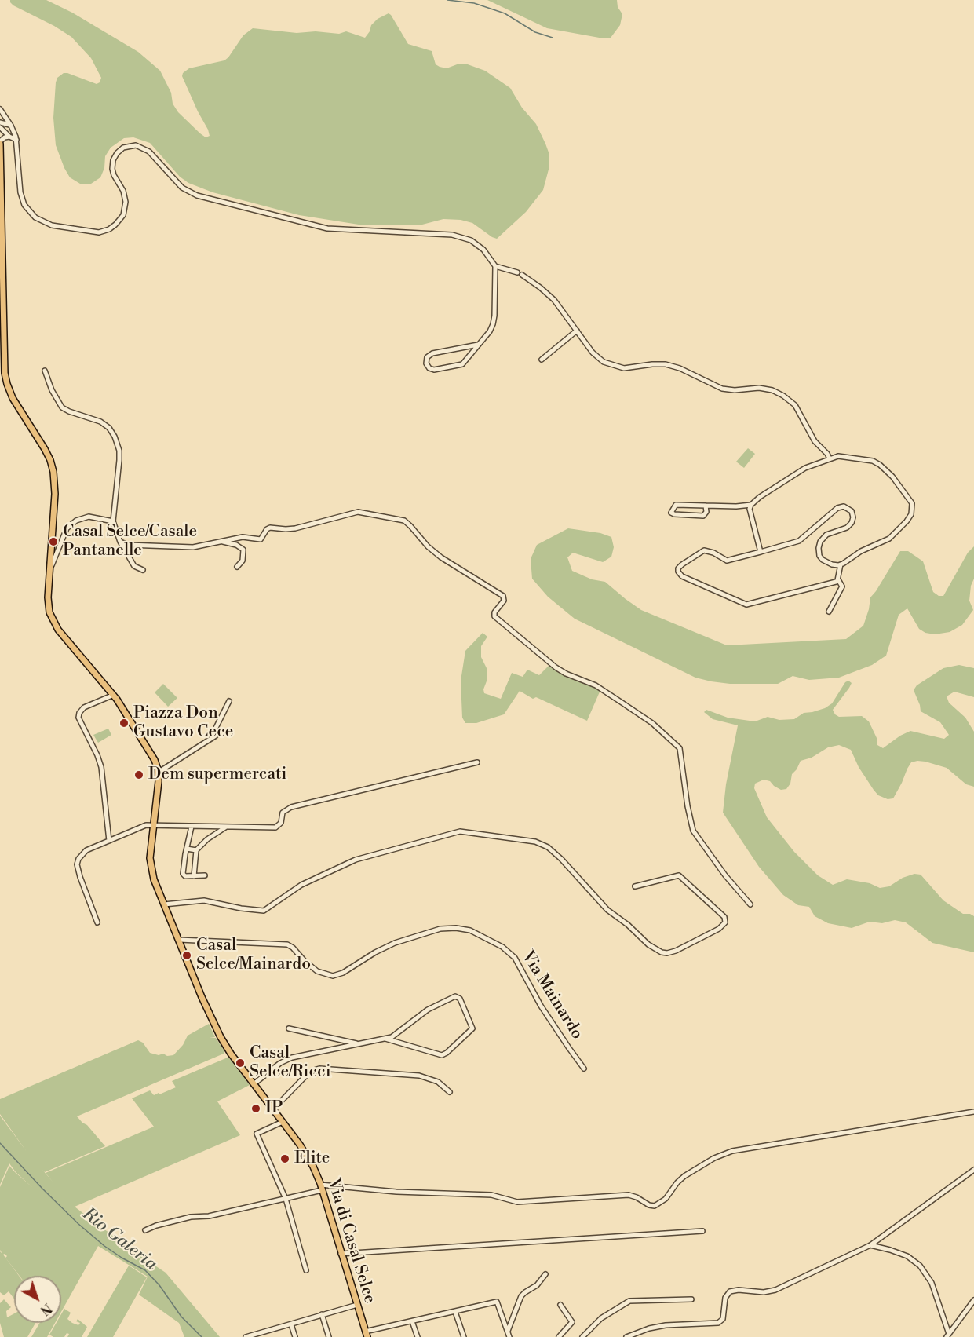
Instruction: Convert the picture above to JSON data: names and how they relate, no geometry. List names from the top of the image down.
{
  "streets": {
    "main road": ["Via di Casal Selce"],
    "street": ["Via Mainardo"]
  },
  "crossings": [
    ["Via Mainardo", "Via di Casal Selce"]
  ],
  "water": ["Rio Galeria"],
  "places": [
    "Casal Selce/Casale Pantanelle",
    "Piazza Don Gustavo Cece",
    "Dem supermercati",
    "Casal Selce/Mainardo",
    "Casal Selce/Ricci",
    "IP",
    "Elite"
  ],
  "north": "bottom right"
}
